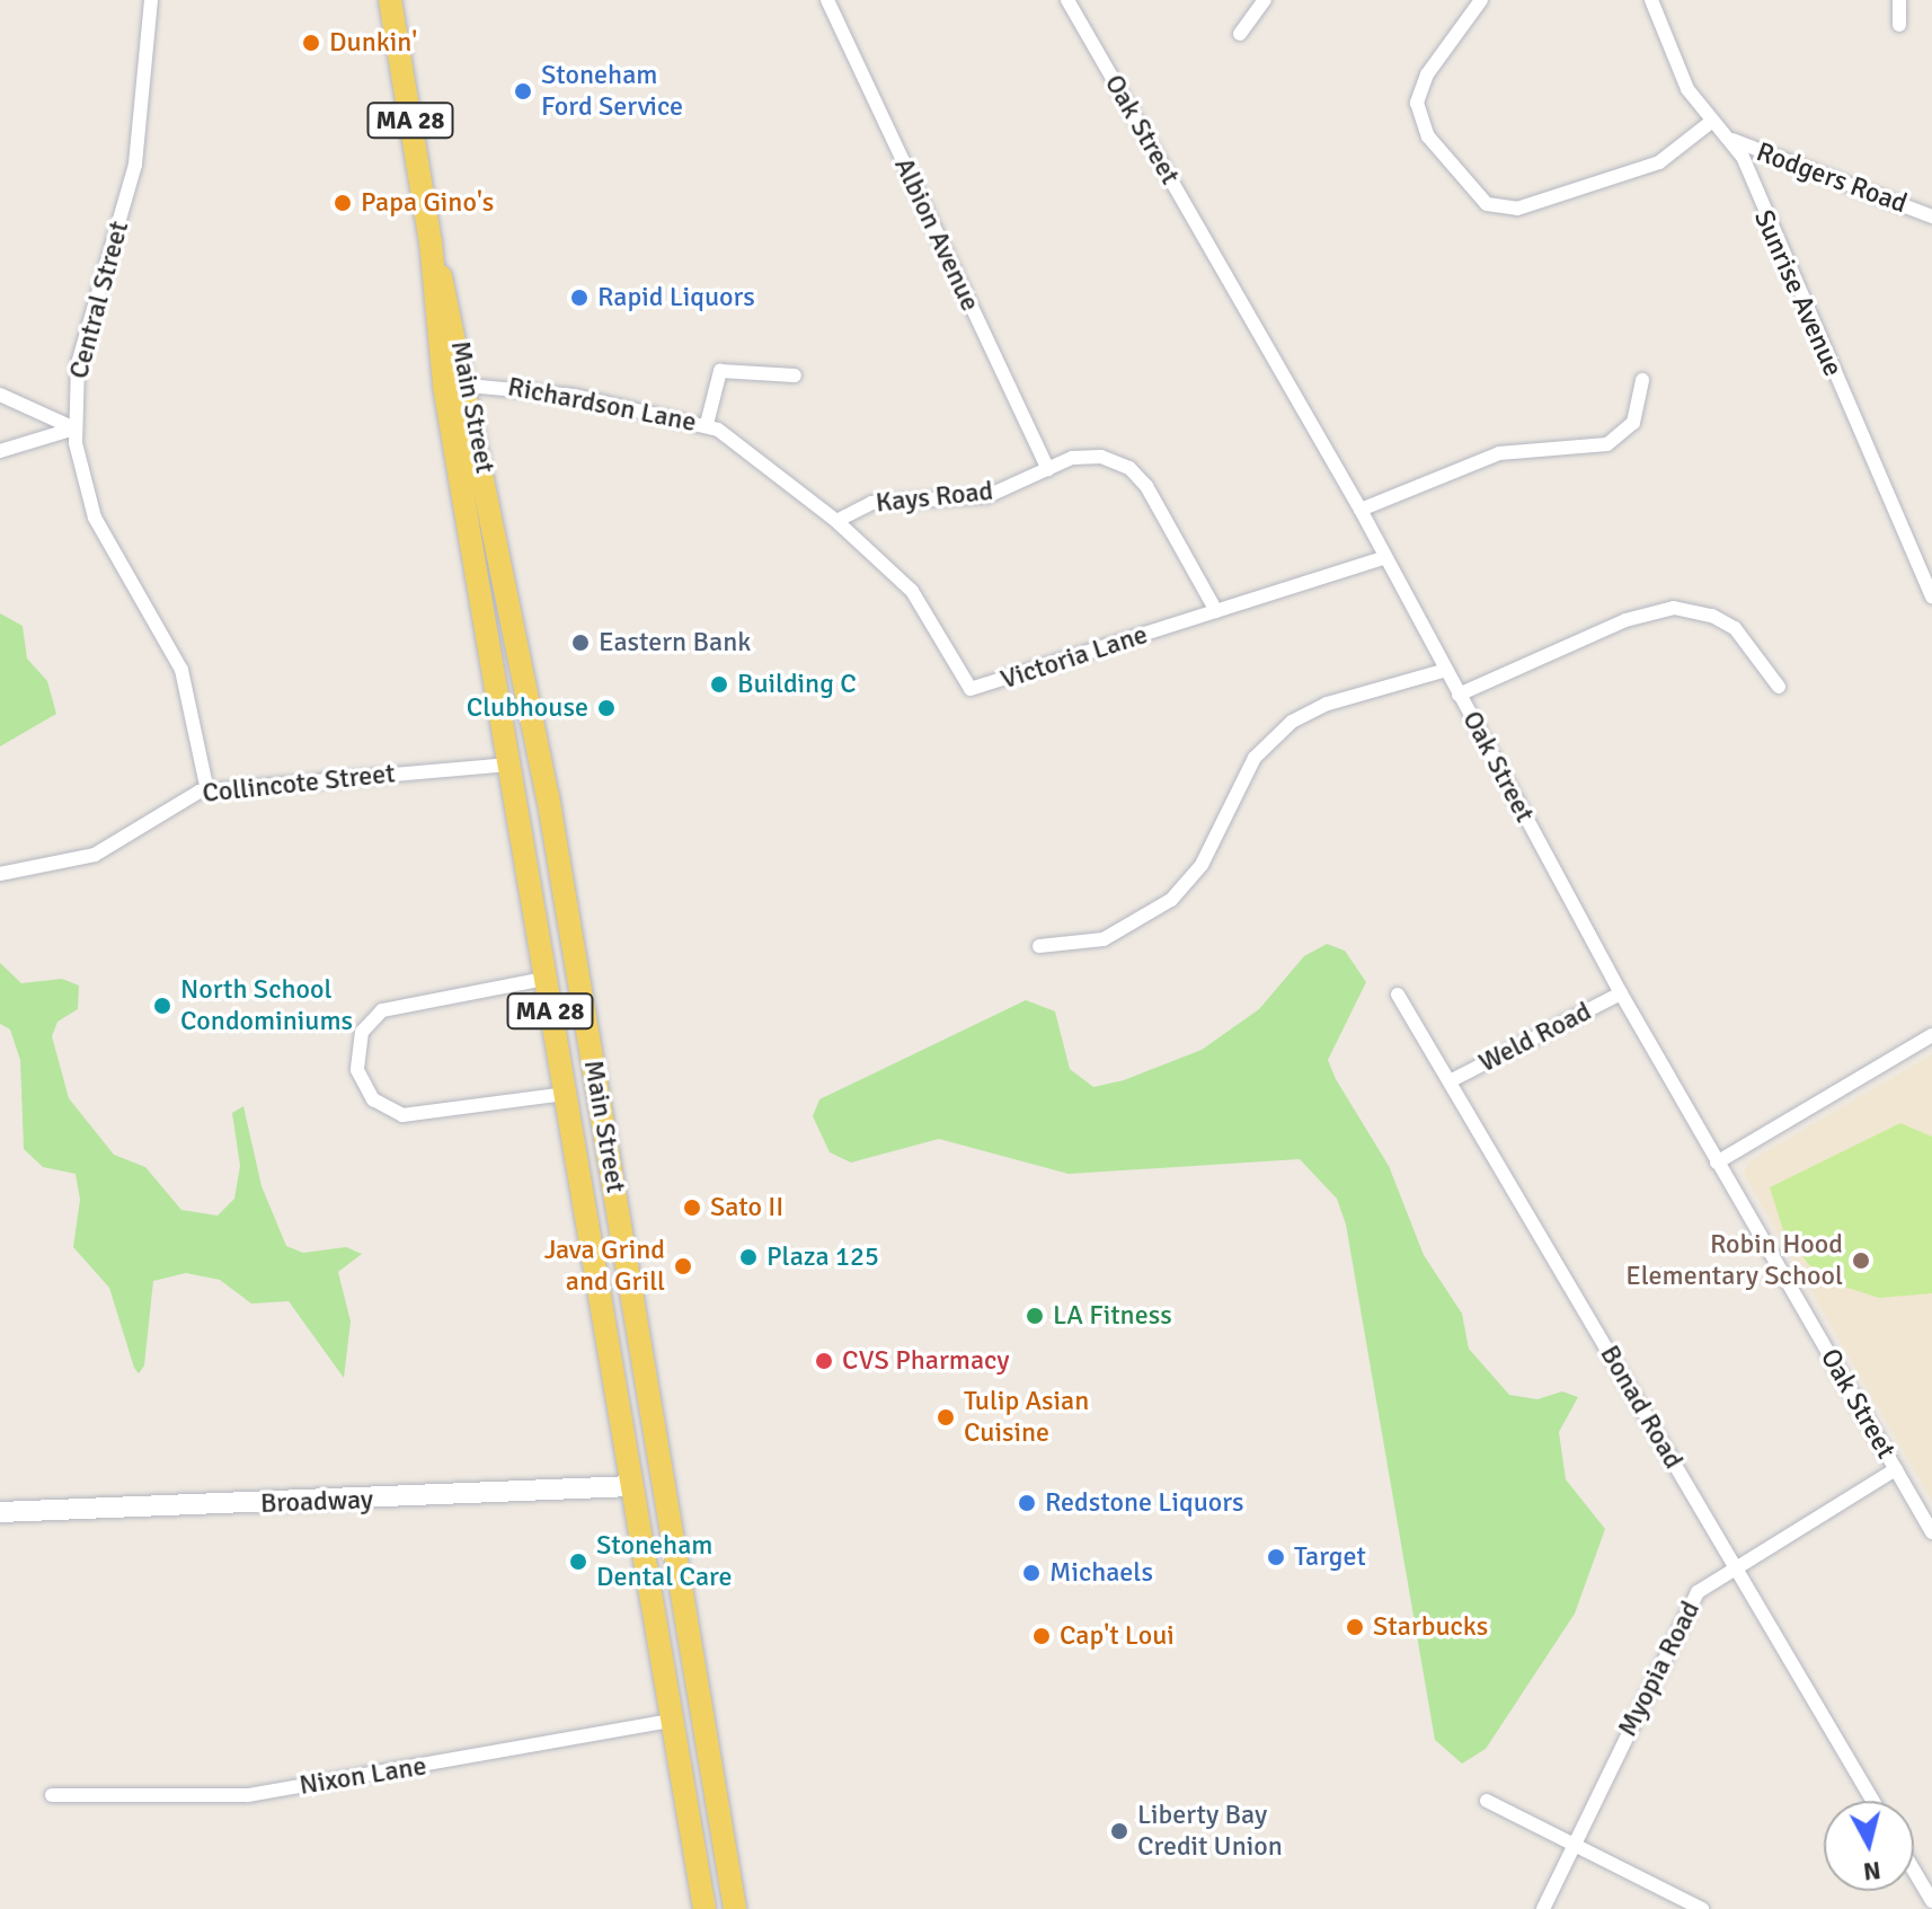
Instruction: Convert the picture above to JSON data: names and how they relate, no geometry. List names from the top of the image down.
{
  "streets": {
    "main road": ["MA 28", "Main Street", "Broadway"],
    "street": [
      "Oak Street",
      "Rodgers Road",
      "Albion Avenue",
      "Sunrise Avenue",
      "Central Street",
      "Richardson Lane",
      "Kays Road",
      "Victoria Lane",
      "Collincote Street",
      "Weld Road",
      "Bonad Road",
      "Myopia Road",
      "Nixon Lane"
    ]
  },
  "crossings": [
    ["Oak Street", "Victoria Lane"],
    ["Oak Street", "Weld Road"],
    ["Oak Street", "Myopia Road"],
    ["Rodgers Road", "Sunrise Avenue"],
    ["Albion Avenue", "Kays Road"],
    ["Central Street", "Collincote Street"],
    ["Richardson Lane", "Main Street"],
    ["Richardson Lane", "Kays Road"],
    ["Richardson Lane", "Victoria Lane"],
    ["Main Street", "Collincote Street"],
    ["Main Street", "Broadway"],
    ["Main Street", "Nixon Lane"],
    ["Kays Road", "Victoria Lane"],
    ["Weld Road", "Bonad Road"],
    ["Bonad Road", "Myopia Road"]
  ],
  "places": [
    "Dunkin'",
    "Stoneham Ford Service",
    "Papa Gino's",
    "Rapid Liquors",
    "Eastern Bank",
    "Building C",
    "Clubhouse",
    "North School Condominiums",
    "Sato II",
    "Plaza 125",
    "Robin Hood Elementary School",
    "Java Grind and Grill",
    "LA Fitness",
    "CVS Pharmacy",
    "Tulip Asian Cuisine",
    "Redstone Liquors",
    "Target",
    "Stoneham Dental Care",
    "Michaels",
    "Starbucks",
    "Cap't Loui",
    "Liberty Bay Credit Union"
  ],
  "north": "bottom"
}
